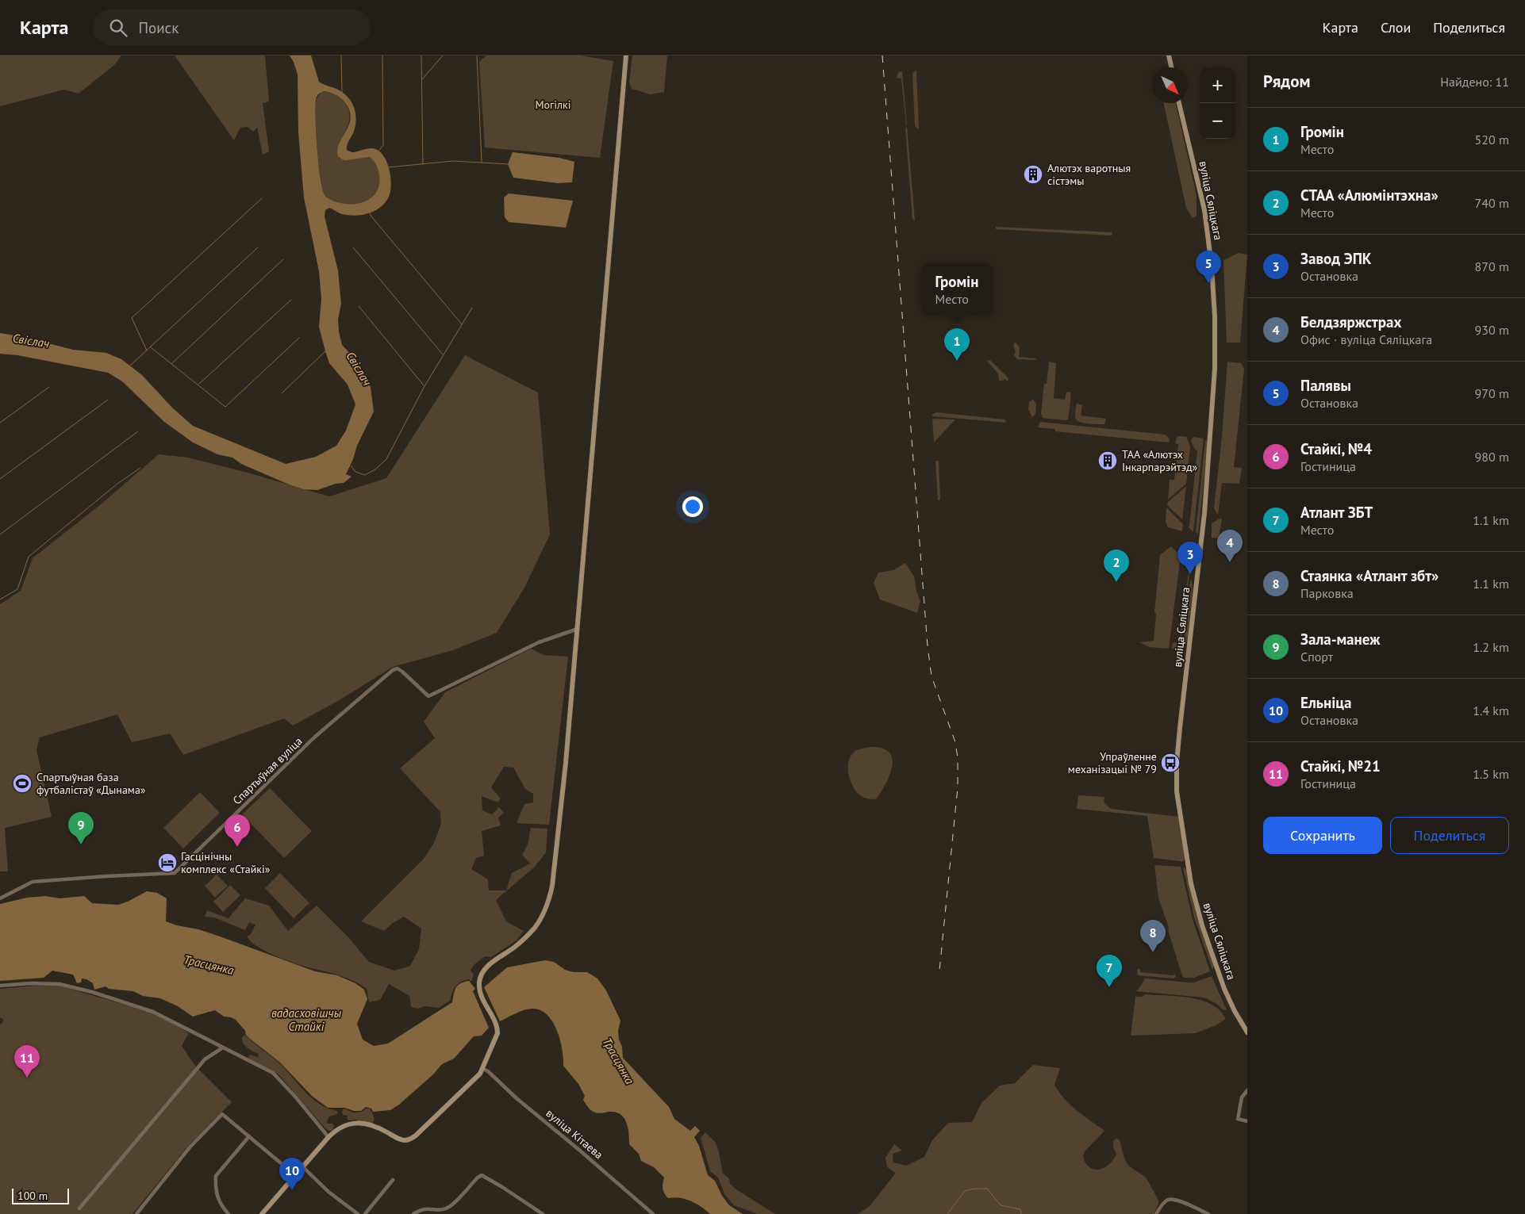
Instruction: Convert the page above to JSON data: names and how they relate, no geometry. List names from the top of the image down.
{
  "streets": {
    "main road": ["вуліца Сяліцкага"],
    "street": ["Спартыўная вуліца", "вуліца Кітаева"]
  },
  "water": ["Свіслач", "Трасцянка", "вадасховішчы Стайкі"],
  "parks": ["Могілкі"],
  "places": {
    "building": ["Алютэх варотныя сістэмы", "ТАА «Алютэх Інкарпарэйтэд»"],
    "bus stop": ["Упраўленне механізацыі № 79"],
    "sports": ["Спартыўная база футбалістаў «Дынама»"],
    "hotel": ["Гасцінічны комплекс «Стайкі»"]
  },
  "scale_bar": "100 m",
  "north": "bottom right",
  "page": {
    "header": "Карта",
    "search": "Поиск",
    "nav": ["Карта", "Слои", "Поделиться"],
    "heading": ["Рядом", "Найдено: 11"],
    "map_buttons": ["+", "−"],
    "list": [
      {
        "mark": "1",
        "name": "Громін",
        "note": "Место",
        "value": "520 m"
      },
      {
        "mark": "2",
        "name": "СТАА «Алюмінтэхна»",
        "note": "Место",
        "value": "740 m"
      },
      {
        "mark": "3",
        "name": "Завод ЭПК",
        "note": "Остановка",
        "value": "870 m"
      },
      {
        "mark": "4",
        "name": "Белдзяржстрах",
        "note": "Офис · вуліца Сяліцкага",
        "value": "930 m"
      },
      {
        "mark": "5",
        "name": "Палявы",
        "note": "Остановка",
        "value": "970 m"
      },
      {
        "mark": "6",
        "name": "Стайкі, №4",
        "note": "Гостиница",
        "value": "980 m"
      },
      {
        "mark": "7",
        "name": "Атлант ЗБТ",
        "note": "Место",
        "value": "1.1 km"
      },
      {
        "mark": "8",
        "name": "Стаянка «Атлант збт»",
        "note": "Парковка",
        "value": "1.1 km"
      },
      {
        "mark": "9",
        "name": "Зала-манеж",
        "note": "Спорт",
        "value": "1.2 km"
      },
      {
        "mark": "10",
        "name": "Ельніца",
        "note": "Остановка",
        "value": "1.4 km"
      },
      {
        "mark": "11",
        "name": "Стайкі, №21",
        "note": "Гостиница",
        "value": "1.5 km"
      }
    ],
    "pins": [
      "5",
      "1",
      "4",
      "3",
      "2",
      "9",
      "6",
      "8",
      "7",
      "11",
      "10"
    ],
    "popup": ["Громін", "Место"],
    "buttons": ["Сохранить", "Поделиться"],
    "scale": "100 m"
  }
}
